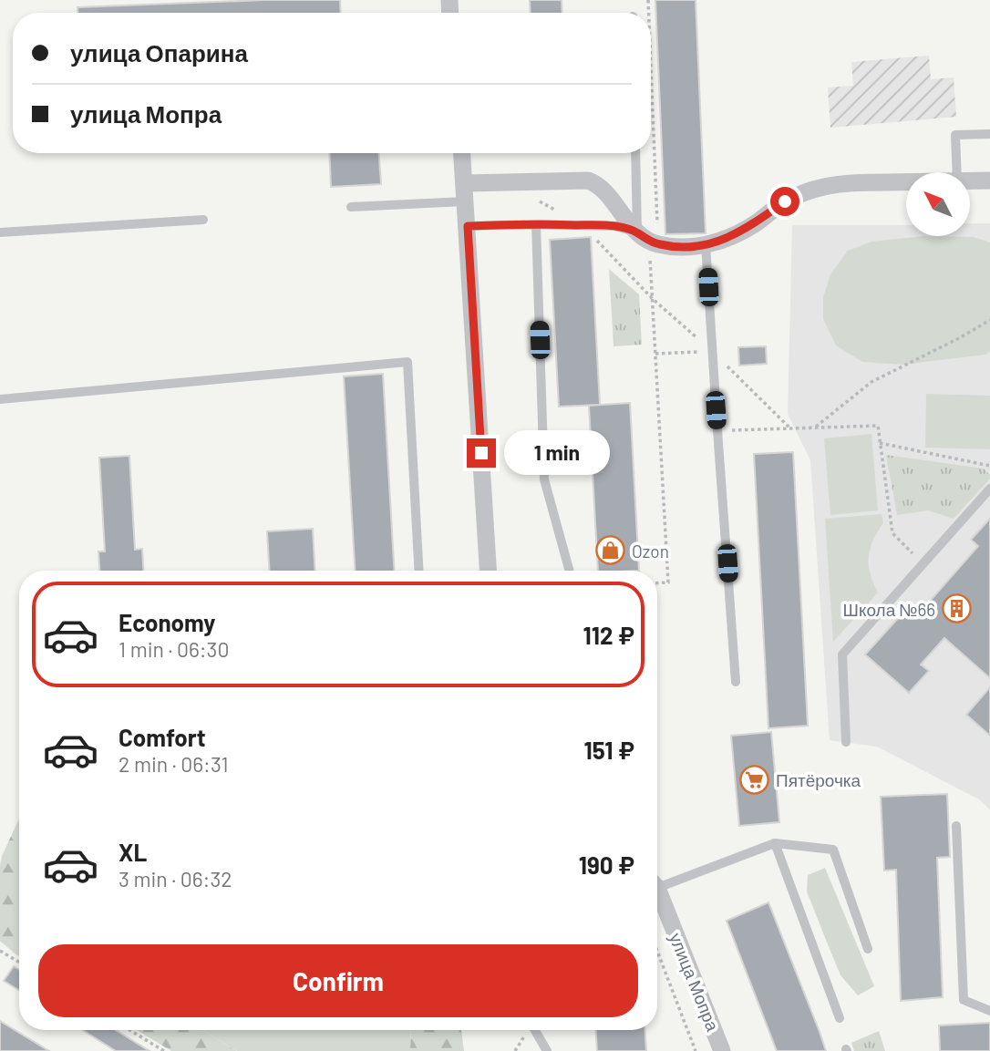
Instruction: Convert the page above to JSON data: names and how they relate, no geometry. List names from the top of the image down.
{
  "streets": {
    "street": ["улица Мопра"]
  },
  "places": {
    "shop": ["Ozon"],
    "building": ["Школа №66"],
    "supermarket": ["Пятёрочка"]
  },
  "north": "top left",
  "page": {
    "banner": ["улица Опарина", "улица Мопра"],
    "bubble": "1 min",
    "list": [
      {
        "name": "Economy",
        "note": "1 min · 06:30",
        "value": "112 ₽"
      },
      {
        "name": "Comfort",
        "note": "2 min · 06:31",
        "value": "151 ₽"
      },
      {
        "name": "XL",
        "note": "3 min · 06:32",
        "value": "190 ₽"
      }
    ],
    "buttons": "Confirm"
  }
}
